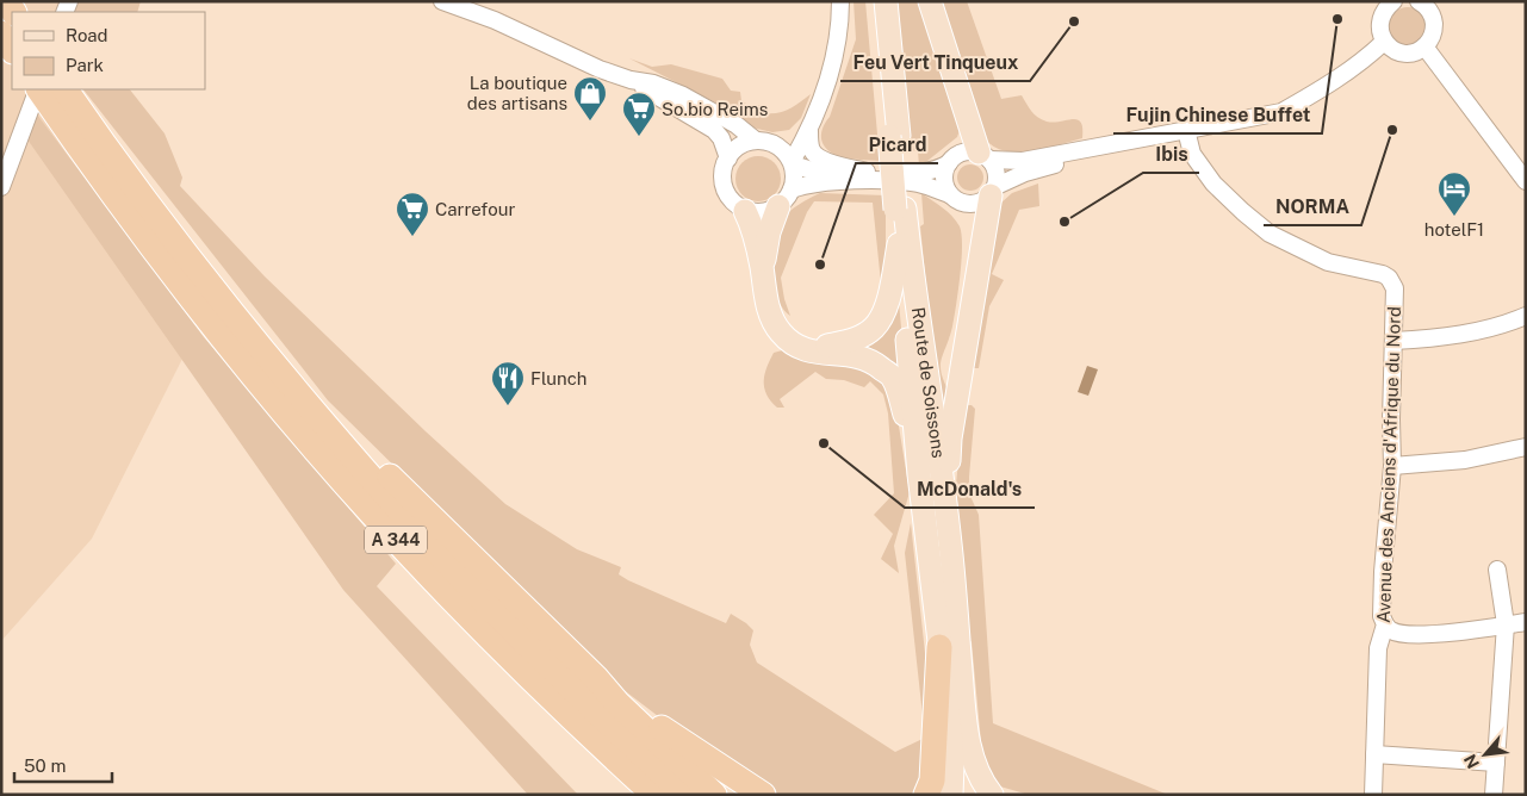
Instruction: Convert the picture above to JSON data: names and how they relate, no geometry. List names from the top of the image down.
{
  "streets": {
    "highway": ["A 344"],
    "main road": ["Route de Soissons"],
    "street": ["Avenue des Anciens d'Afrique du Nord"]
  },
  "places": {
    "other": [
      "Fujin Chinese Buffet",
      "Feu Vert Tinqueux",
      "NORMA",
      "Ibis",
      "Picard",
      "McDonald's"
    ],
    "shop": ["La boutique des artisans"],
    "supermarket": ["So.bio Reims", "Carrefour"],
    "hotel": ["hotelF1"],
    "restaurant": ["Flunch"]
  },
  "legend": ["Road", "Park"],
  "scale_bar": "50 m",
  "north": "bottom left"
}
